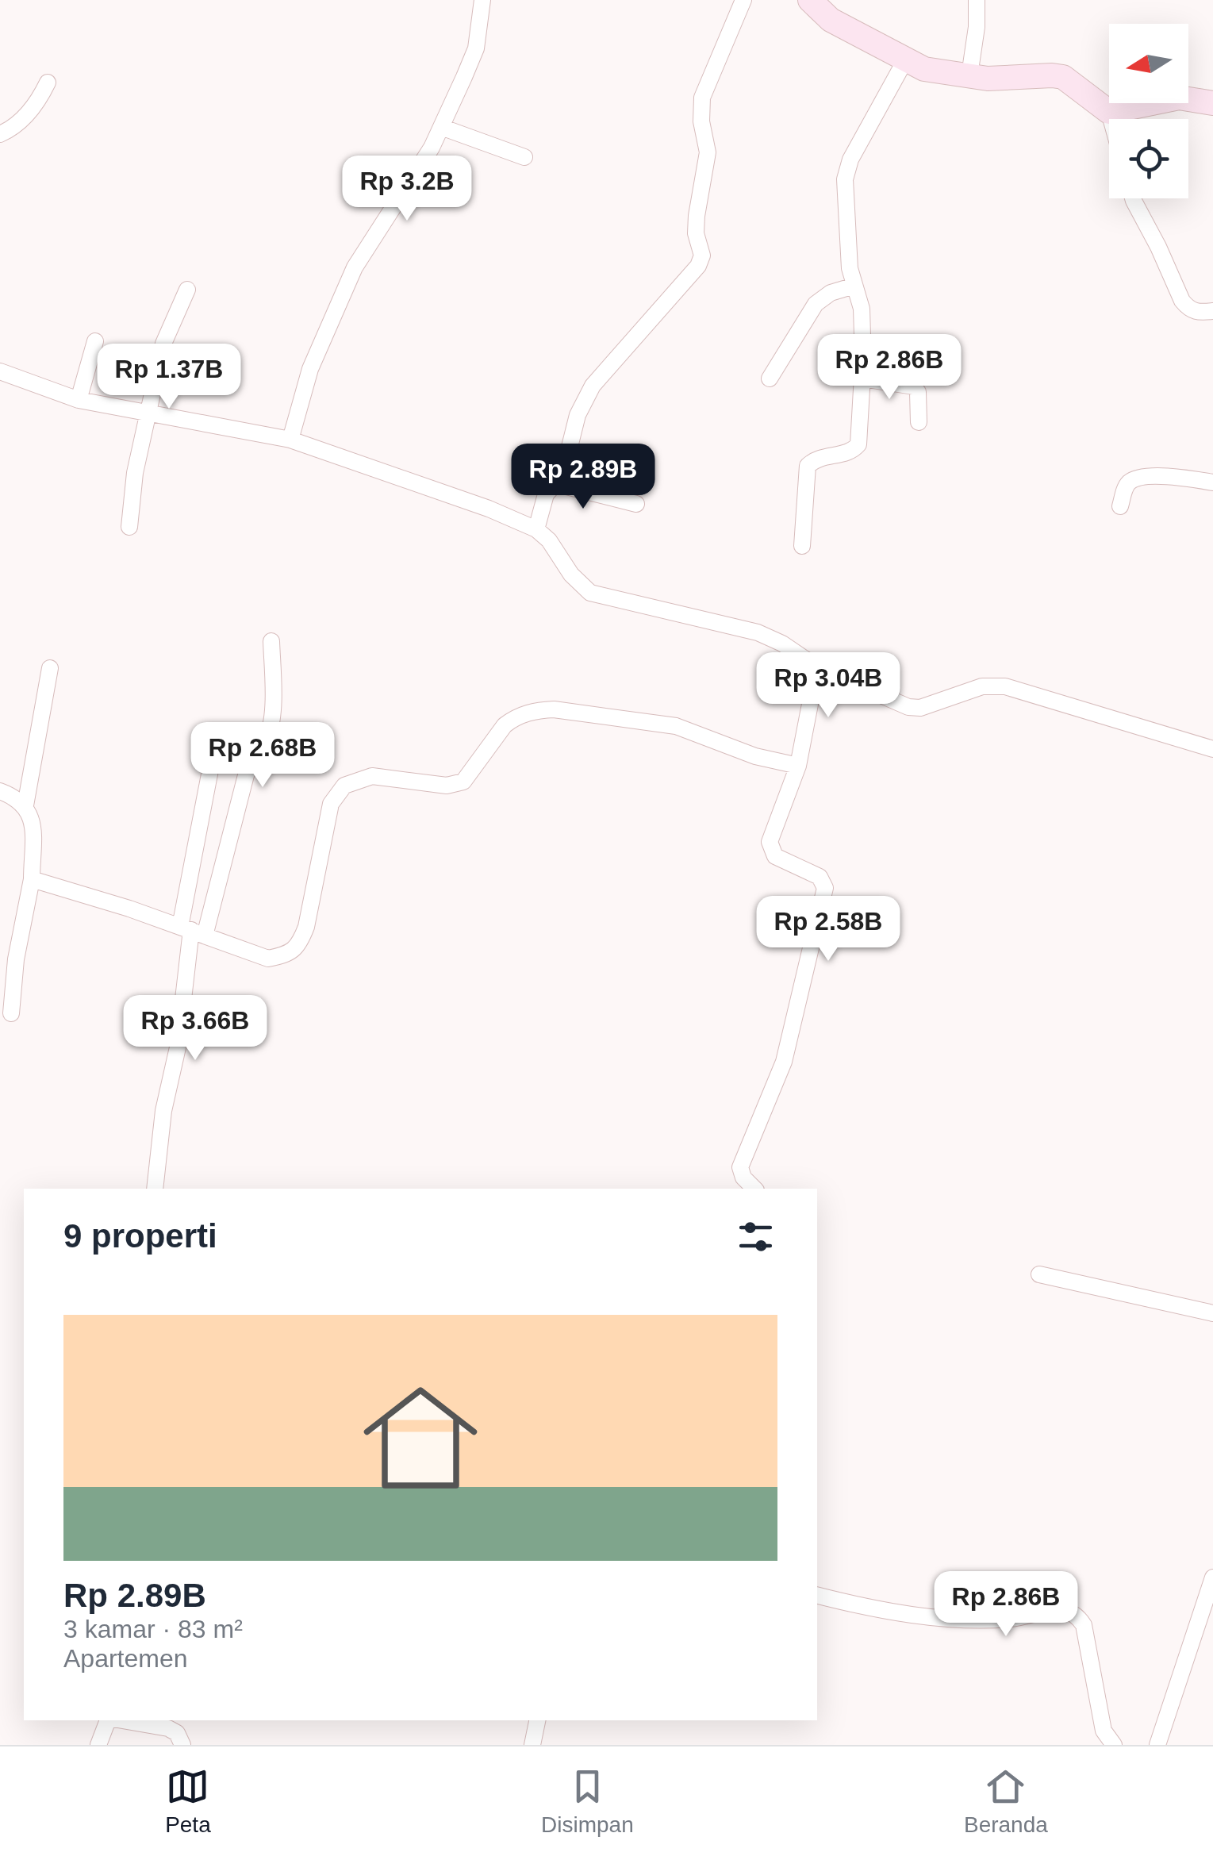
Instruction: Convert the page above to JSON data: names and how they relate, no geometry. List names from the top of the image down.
{
  "north": "left",
  "page": {
    "price": [
      "Rp 3.2B",
      "Rp 2.86B",
      "Rp 1.37B",
      "Rp 2.89B",
      "Rp 3.04B",
      "Rp 2.68B",
      "Rp 2.58B",
      "Rp 3.66B",
      "Rp 2.86B"
    ],
    "heading": "9 properti",
    "list": [
      {
        "name": "Rp 2.89B",
        "note": "3 kamar · 83 m² · Apartemen"
      }
    ],
    "tabs": ["Peta", "Disimpan", "Beranda"]
  }
}
